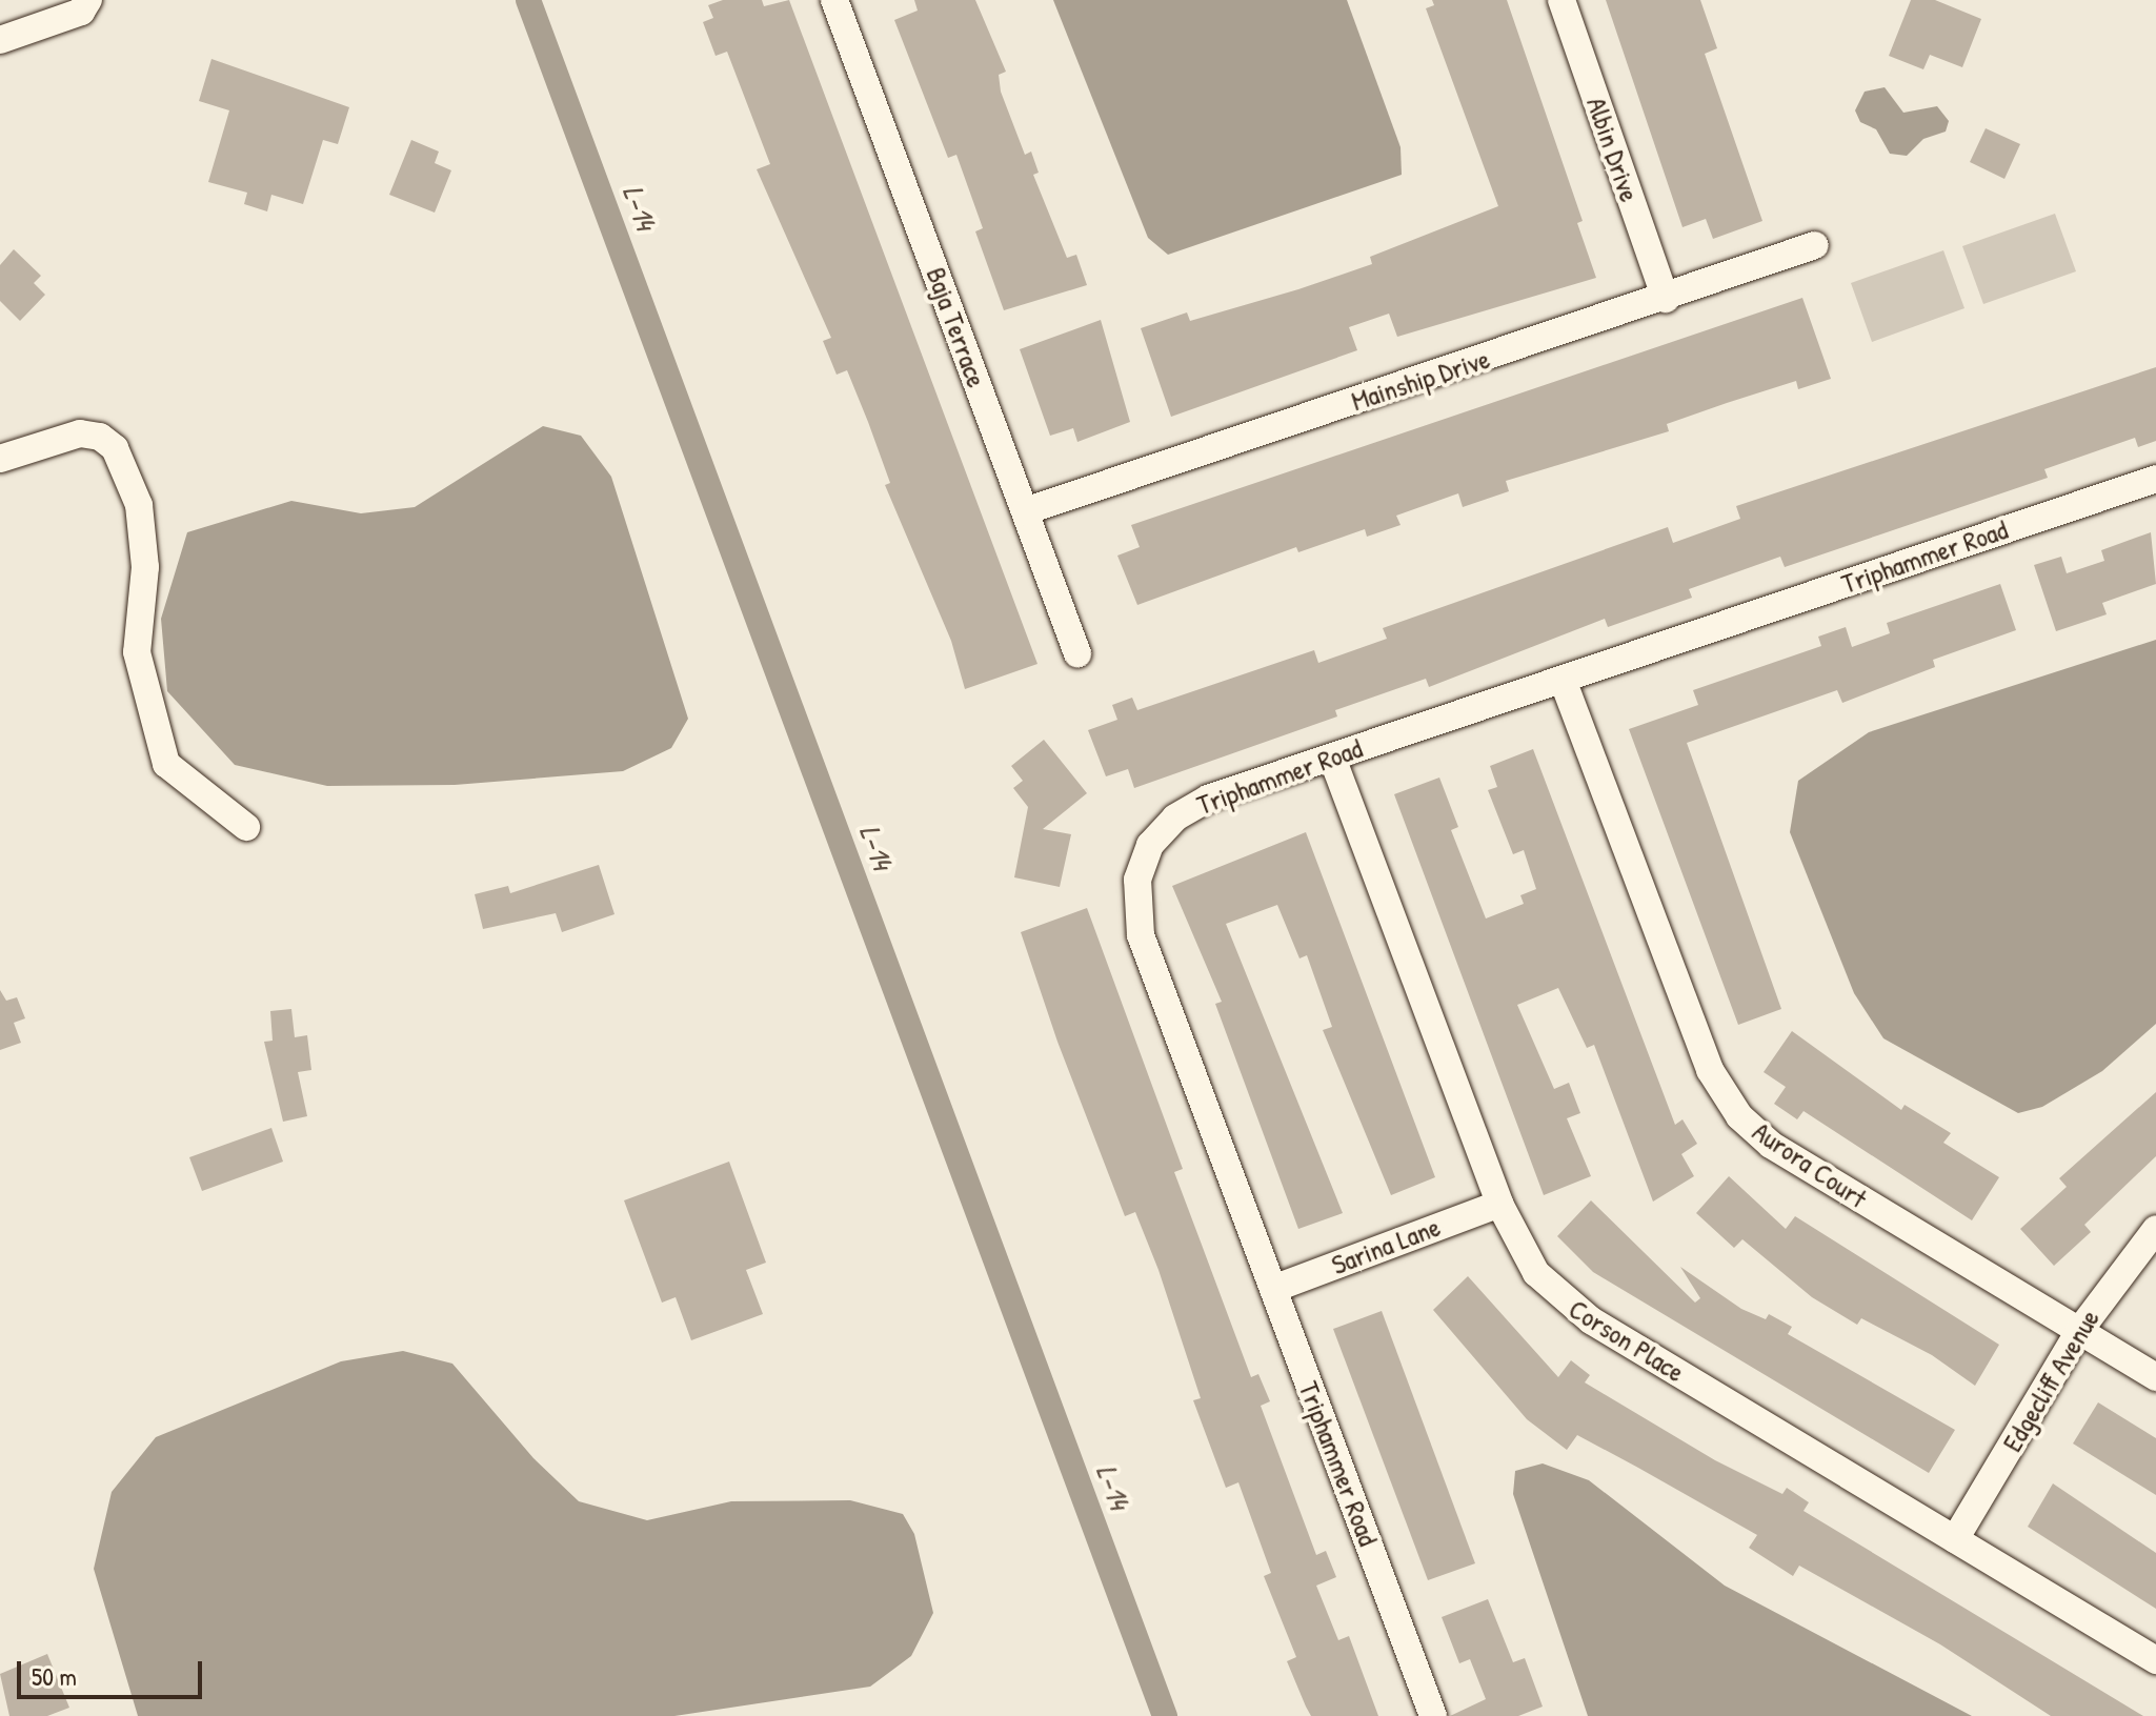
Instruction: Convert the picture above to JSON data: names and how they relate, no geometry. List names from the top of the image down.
{
  "streets": {
    "street": [
      "Albin Drive",
      "Baja Terrace",
      "Mainship Drive",
      "Triphammer Road",
      "Aurora Court",
      "Sarina Lane",
      "Corson Place",
      "Edgecliff Avenue"
    ]
  },
  "crossings": [
    ["Albin Drive", "Mainship Drive"],
    ["Baja Terrace", "Mainship Drive"],
    ["Triphammer Road", "Aurora Court"],
    ["Triphammer Road", "Sarina Lane"],
    ["Triphammer Road", "Corson Place"],
    ["Aurora Court", "Edgecliff Avenue"],
    ["Sarina Lane", "Corson Place"],
    ["Corson Place", "Edgecliff Avenue"]
  ],
  "water": ["L-14"],
  "scale_bar": "50 m"
}
